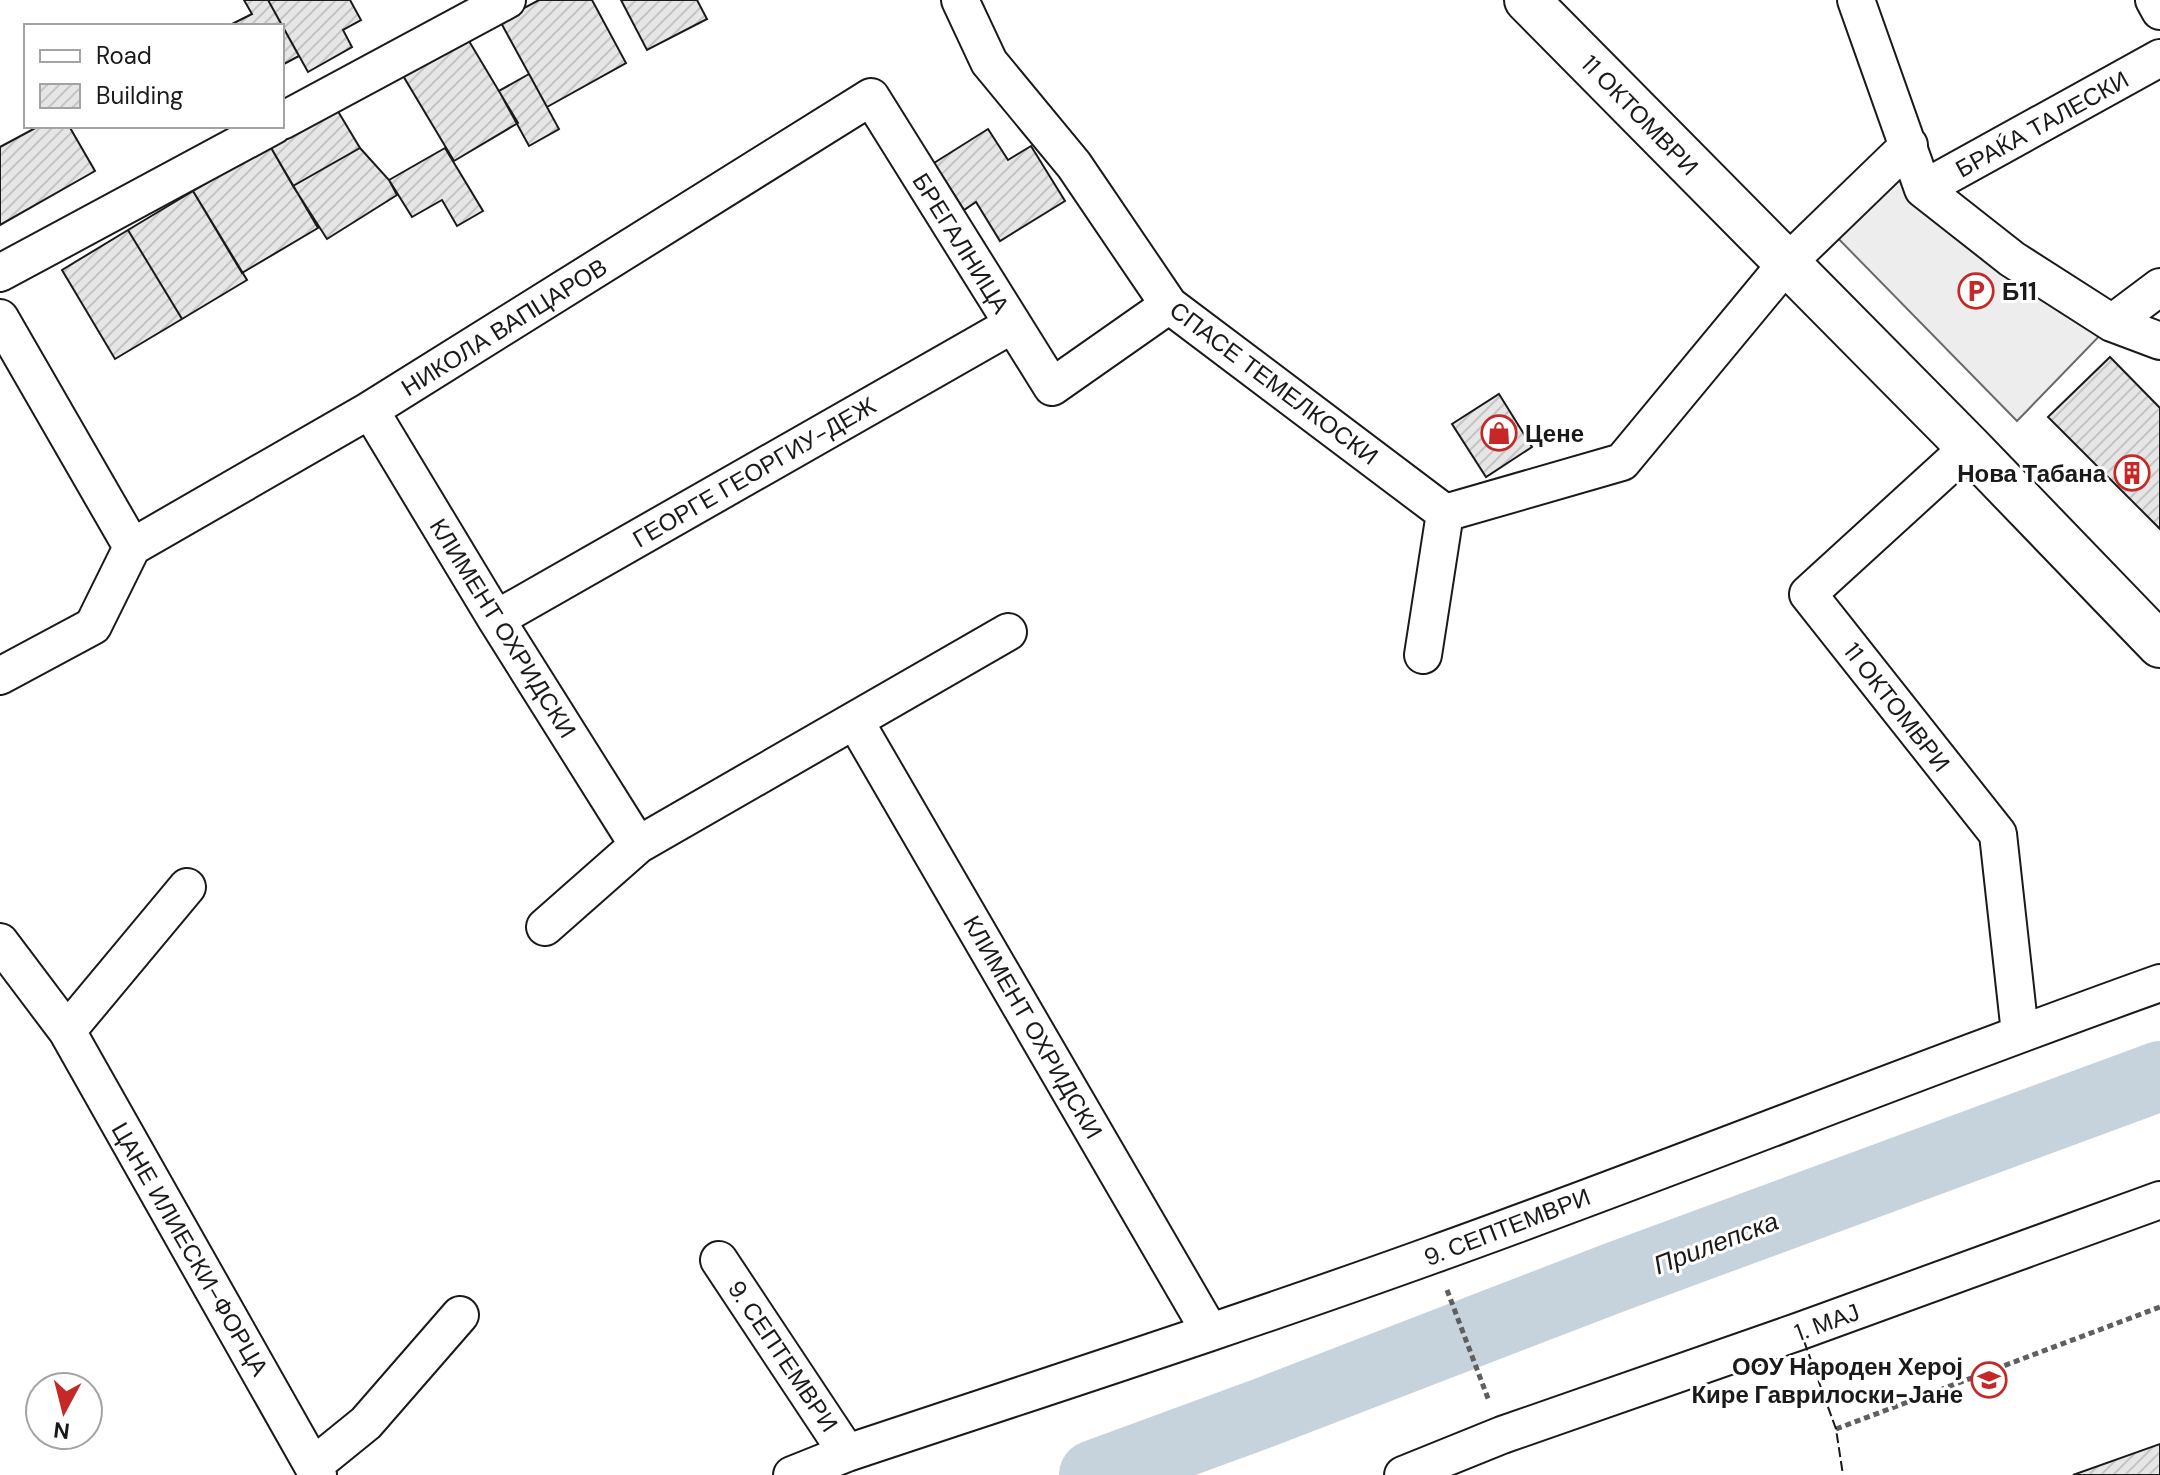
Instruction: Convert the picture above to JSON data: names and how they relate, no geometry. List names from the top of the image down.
{
  "streets": {
    "street": [
      "11 ОКТОМВРИ",
      "БРАЌА ТАЛЕСКИ",
      "БРЕГАЛНИЦА",
      "НИКОЛА ВАПЦАРОВ",
      "СПАСЕ ТЕМЕЛКОСКИ",
      "ГЕОРГЕ ГЕОРГИУ-ДЕЖ",
      "КЛИМЕНТ ОХРИДСКИ",
      "9. СЕПТЕМВРИ",
      "ЦАНЕ ИЛИЕСКИ-ФОРЦА",
      "1. МАЈ"
    ]
  },
  "crossings": [
    ["11 ОКТОМВРИ", "9. СЕПТЕМВРИ"],
    ["БРЕГАЛНИЦА", "НИКОЛА ВАПЦАРОВ"],
    ["БРЕГАЛНИЦА", "СПАСЕ ТЕМЕЛКОСКИ"],
    ["БРЕГАЛНИЦА", "ГЕОРГЕ ГЕОРГИУ-ДЕЖ"],
    ["НИКОЛА ВАПЦАРОВ", "КЛИМЕНТ ОХРИДСКИ"],
    ["ГЕОРГЕ ГЕОРГИУ-ДЕЖ", "КЛИМЕНТ ОХРИДСКИ"],
    ["КЛИМЕНТ ОХРИДСКИ", "9. СЕПТЕМВРИ"]
  ],
  "water": ["Прилепска"],
  "places": {
    "parking": ["Б11"],
    "shop": ["Цене"],
    "building": ["Нова Табана"],
    "school or university": ["ООУ Народен Херој Кире Гаврилоски-Јане"]
  },
  "legend": ["Road", "Building"],
  "north": "bottom"
}
